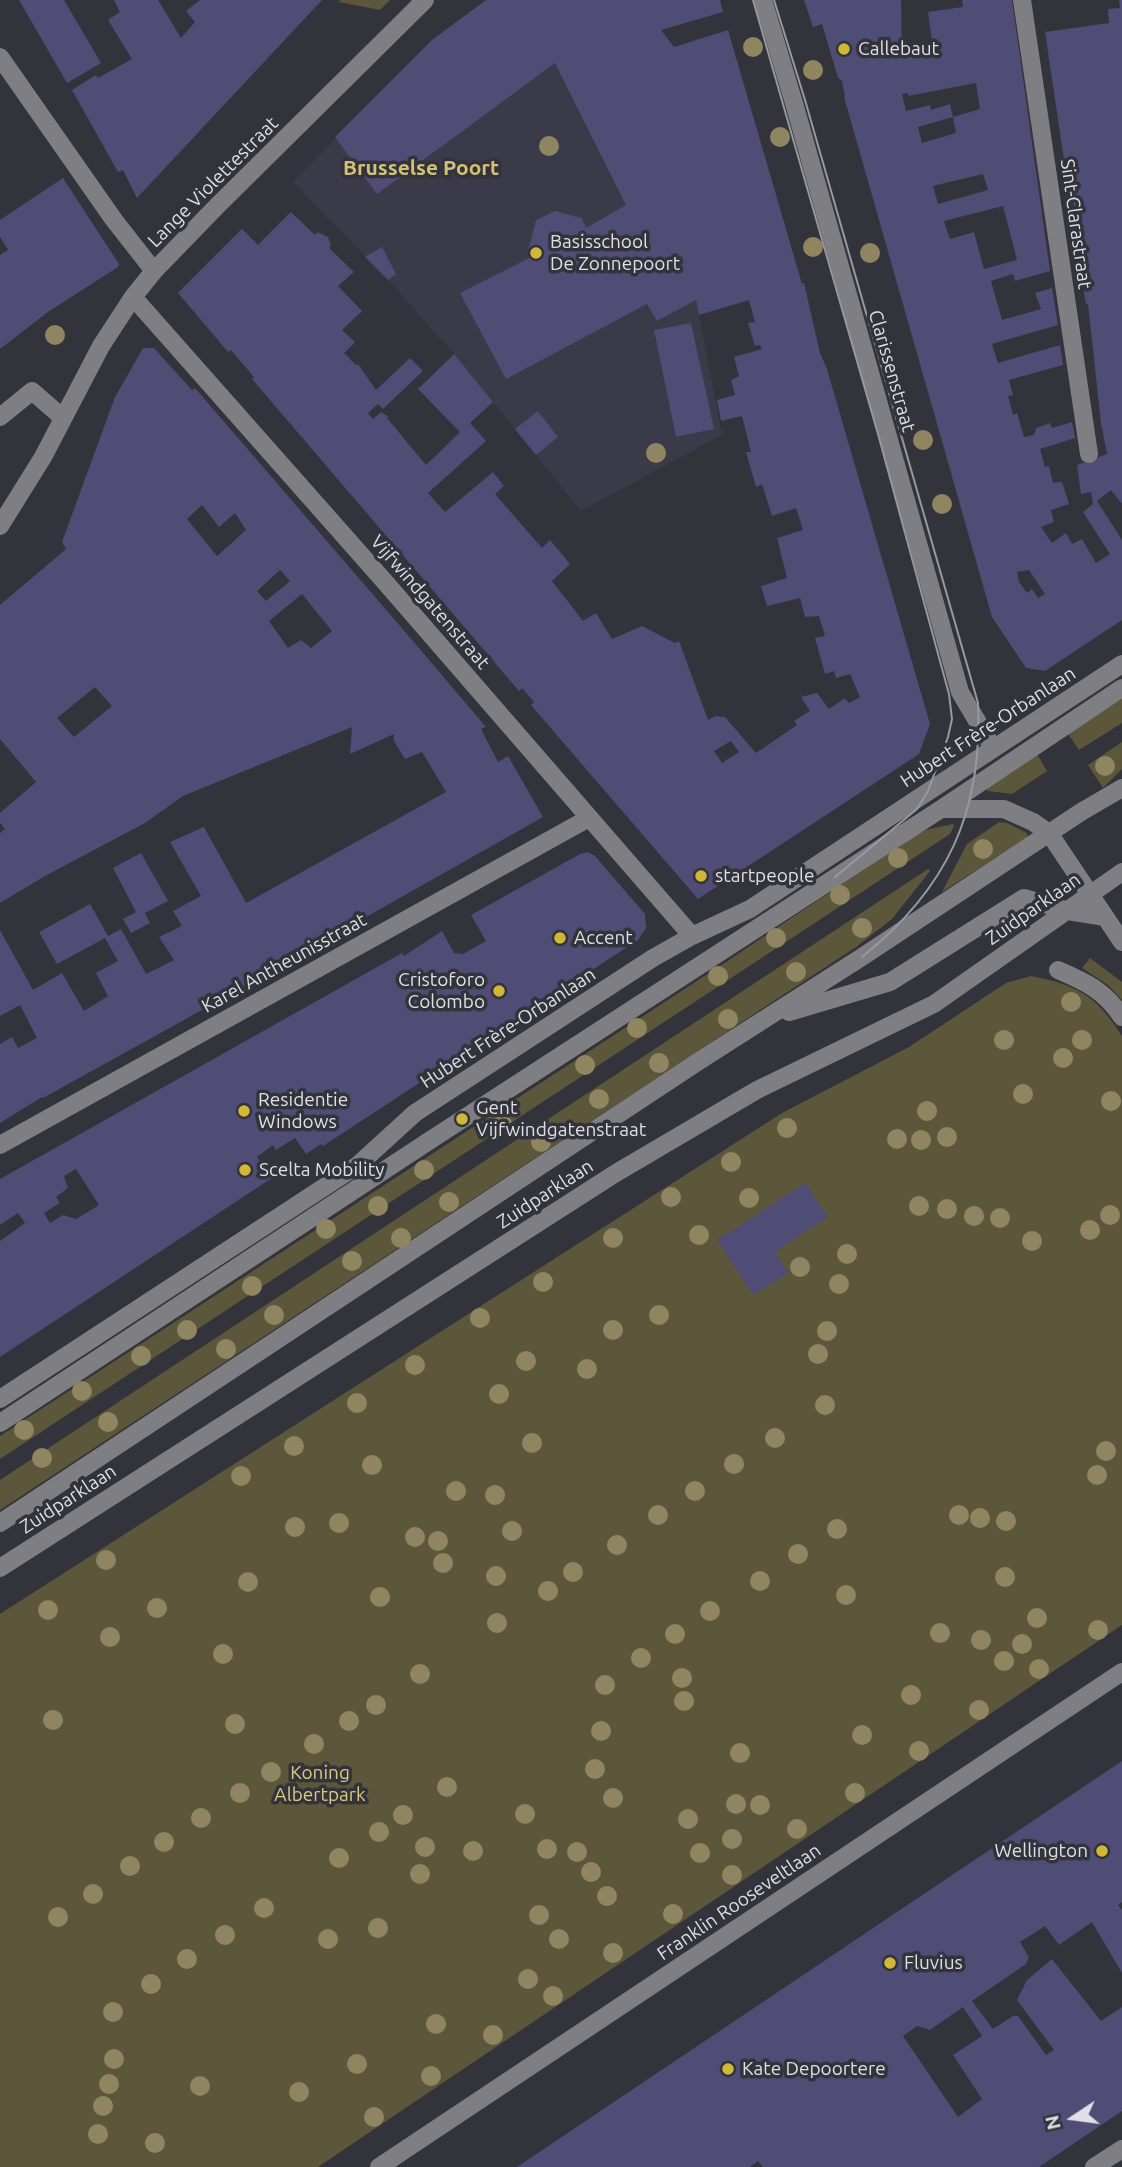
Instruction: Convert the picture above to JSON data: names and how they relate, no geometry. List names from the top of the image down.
{
  "streets": {
    "street": [
      "Lange Violettestraat",
      "Sint-Clarastraat",
      "Clarissenstraat",
      "Vijfwindgatenstraat",
      "Hubert Frère-Orbanlaan",
      "Zuidparklaan",
      "Karel Antheunisstraat",
      "Franklin Rooseveltlaan"
    ]
  },
  "crossings": [
    ["Lange Violettestraat", "Vijfwindgatenstraat"],
    ["Clarissenstraat", "Hubert Frère-Orbanlaan"],
    ["Vijfwindgatenstraat", "Hubert Frère-Orbanlaan"],
    ["Vijfwindgatenstraat", "Karel Antheunisstraat"]
  ],
  "districts": ["Brusselse Poort"],
  "parks": ["Koning Albertpark"],
  "places": [
    "Callebaut",
    "Basisschool De Zonnepoort",
    "startpeople",
    "Accent",
    "Cristoforo Colombo",
    "Residentie Windows",
    "Gent Vijfwindgatenstraat",
    "Scelta Mobility",
    "Wellington",
    "Fluvius",
    "Kate Depoortere"
  ],
  "north": "left"
}
